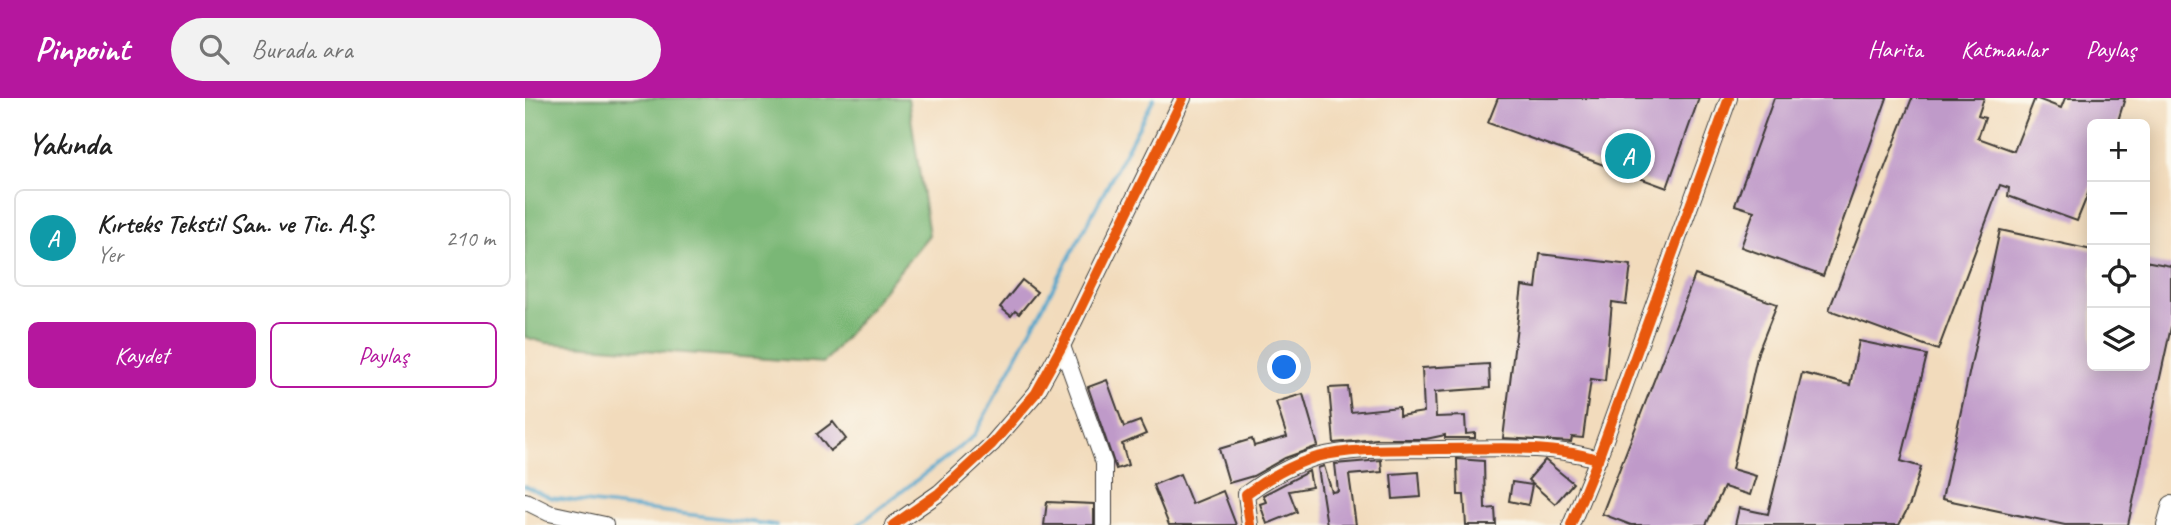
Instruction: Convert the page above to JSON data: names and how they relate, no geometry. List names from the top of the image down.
{
  "page": {
    "header": "Pinpoint",
    "search": "Burada ara",
    "nav": ["Harita", "Katmanlar", "Paylaş"],
    "heading": "Yakında",
    "map_buttons": ["+", "−"],
    "pins": "A",
    "list": [
      {
        "mark": "A",
        "name": "Kırteks Tekstil San. ve Tic. A.Ş.",
        "note": "Yer",
        "value": "210 m"
      }
    ],
    "buttons": ["Kaydet", "Paylaş"]
  }
}
